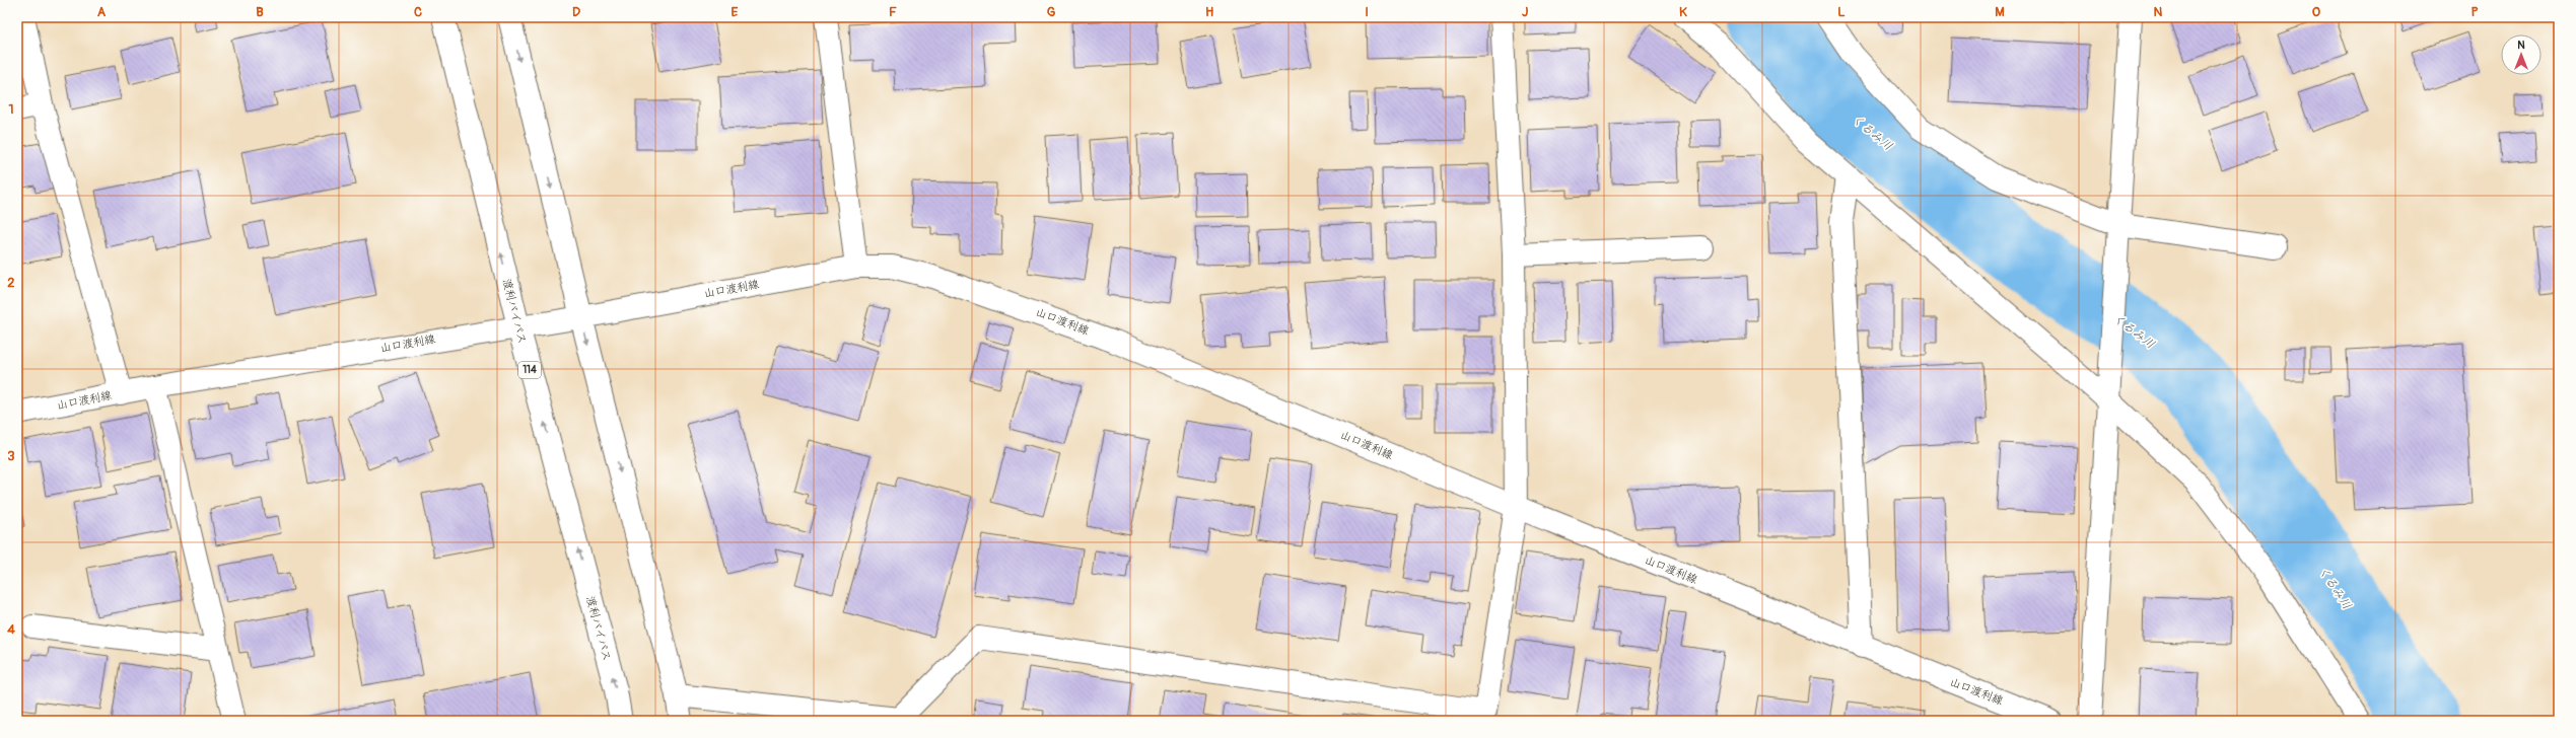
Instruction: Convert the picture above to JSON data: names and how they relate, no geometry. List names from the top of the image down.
{
  "streets": {
    "main road": ["山口渡利線", "渡利バイパス", "114"]
  },
  "crossings": [
    ["山口渡利線", "渡利バイパス"]
  ],
  "water": ["くるみ川"],
  "north": "top",
  "grid": {
    "columns": [
      "A",
      "B",
      "C",
      "D",
      "E",
      "F",
      "G",
      "H",
      "I",
      "J",
      "K",
      "L",
      "M",
      "N",
      "O",
      "P"
    ],
    "rows": [
      "1",
      "2",
      "3",
      "4"
    ]
  }
}
